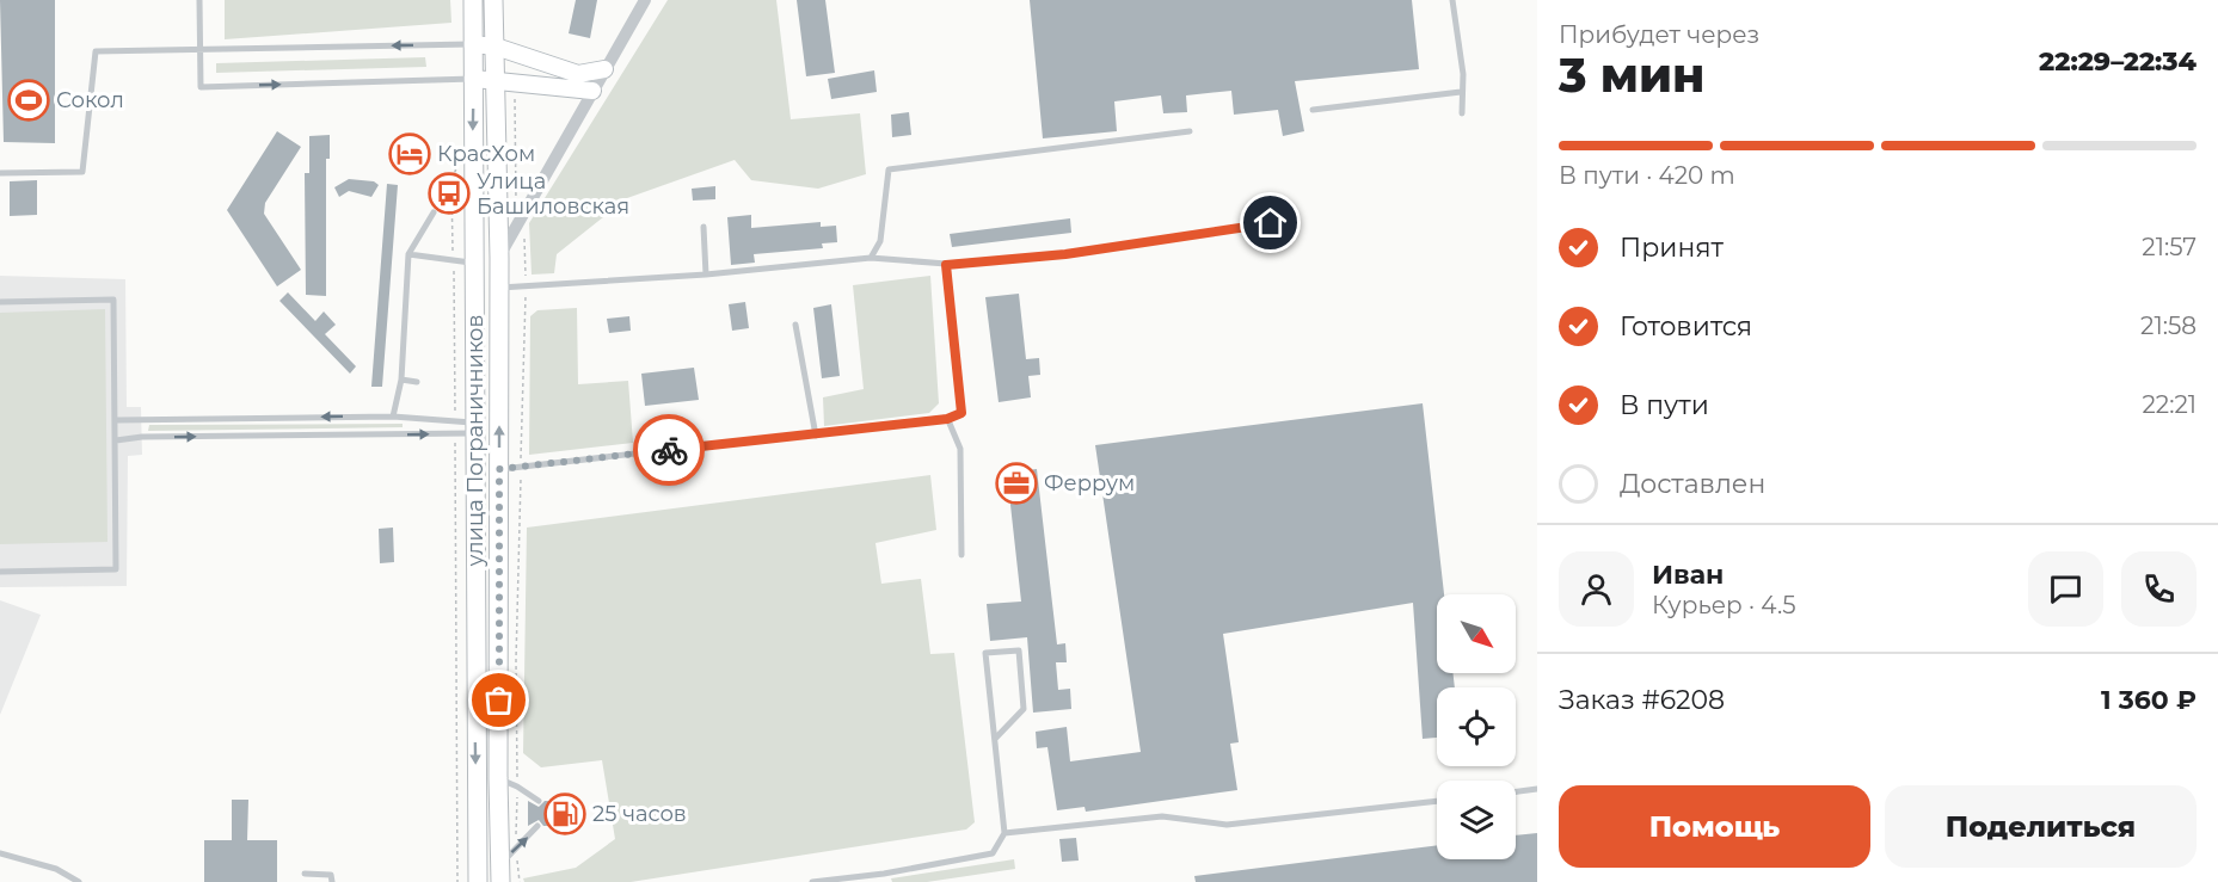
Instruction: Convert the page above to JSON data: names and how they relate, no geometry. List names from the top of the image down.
{
  "streets": {
    "main road": ["улица Пограничников"]
  },
  "places": {
    "sports": ["Сокол"],
    "hotel": ["КрасХом"],
    "bus stop": ["Улица Башиловская"],
    "office": ["Феррум"],
    "fuel station": ["25 часов"]
  },
  "north": "bottom right",
  "page": {
    "heading": ["3 мин", "Прибудет через", "22:29–22:34"],
    "panel": [
      "Иван",
      "Курьер · 4.5",
      "Заказ #6208",
      "1 360 ₽"
    ],
    "bar": "В пути · 420 m",
    "list": [
      ["Принят", "21:57"],
      ["Готовится", "21:58"],
      ["В пути", "22:21"],
      "Доставлен"
    ],
    "buttons": ["Помощь", "Поделиться"]
  }
}
